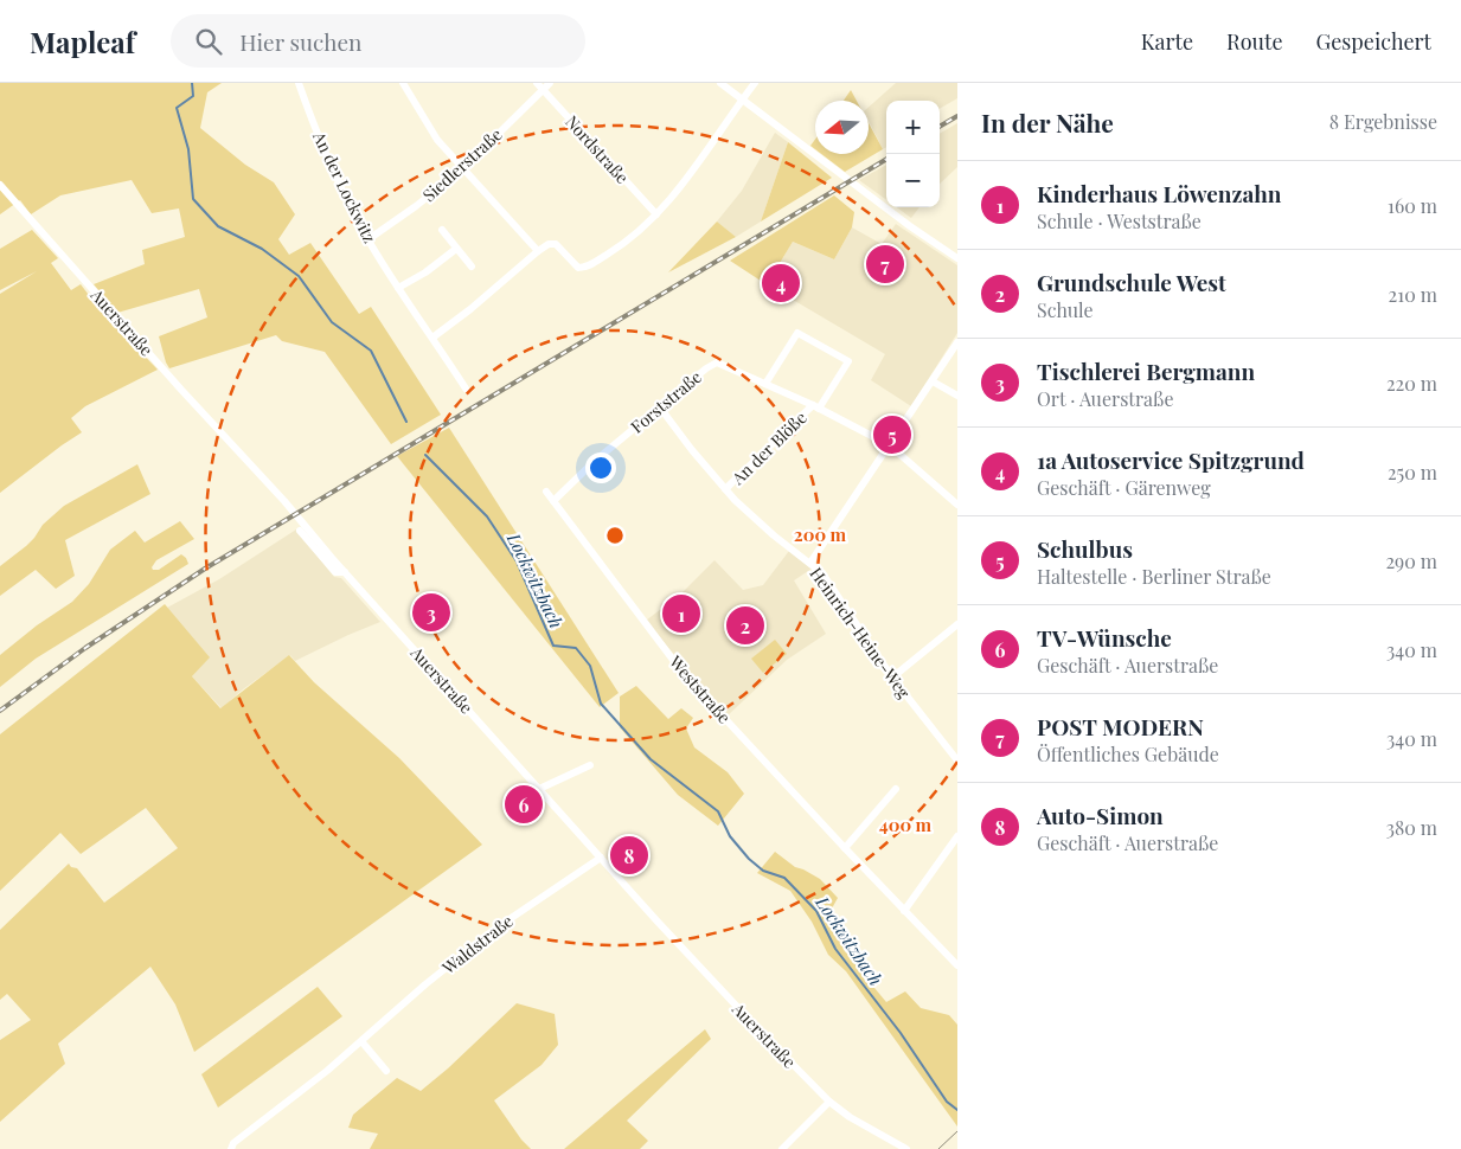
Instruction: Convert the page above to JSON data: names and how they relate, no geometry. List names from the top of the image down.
{
  "streets": {
    "street": [
      "Nordstraße",
      "Siedlerstraße",
      "An der Lockwitz",
      "Auerstraße",
      "Forststraße",
      "An der Blöße",
      "Heinrich-Heine-Weg",
      "Weststraße",
      "Waldstraße"
    ]
  },
  "crossings": [
    ["Nordstraße", "Siedlerstraße"],
    ["Siedlerstraße", "An der Lockwitz"],
    ["Auerstraße", "Waldstraße"],
    ["Forststraße", "An der Blöße"],
    ["Forststraße", "Heinrich-Heine-Weg"],
    ["Forststraße", "Weststraße"],
    ["An der Blöße", "Heinrich-Heine-Weg"]
  ],
  "water": ["Lockwitzbach"],
  "north": "left",
  "page": {
    "header": "Mapleaf",
    "search": "Hier suchen",
    "nav": ["Karte", "Route", "Gespeichert"],
    "heading": ["In der Nähe", "8 Ergebnisse"],
    "map_buttons": ["+", "−"],
    "list": [
      {
        "mark": "1",
        "name": "Kinderhaus Löwenzahn",
        "note": "Schule · Weststraße",
        "value": "160 m"
      },
      {
        "mark": "2",
        "name": "Grundschule West",
        "note": "Schule",
        "value": "210 m"
      },
      {
        "mark": "3",
        "name": "Tischlerei Bergmann",
        "note": "Ort · Auerstraße",
        "value": "220 m"
      },
      {
        "mark": "4",
        "name": "1a Autoservice Spitzgrund",
        "note": "Geschäft · Gärenweg",
        "value": "250 m"
      },
      {
        "mark": "5",
        "name": "Schulbus",
        "note": "Haltestelle · Berliner Straße",
        "value": "290 m"
      },
      {
        "mark": "6",
        "name": "TV-Wünsche",
        "note": "Geschäft · Auerstraße",
        "value": "340 m"
      },
      {
        "mark": "7",
        "name": "POST MODERN",
        "note": "Öffentliches Gebäude",
        "value": "340 m"
      },
      {
        "mark": "8",
        "name": "Auto-Simon",
        "note": "Geschäft · Auerstraße",
        "value": "380 m"
      }
    ],
    "pins": [
      "7",
      "4",
      "5",
      "3",
      "1",
      "2",
      "6",
      "8"
    ]
  },
  "rings": ["200 m", "400 m"]
}
